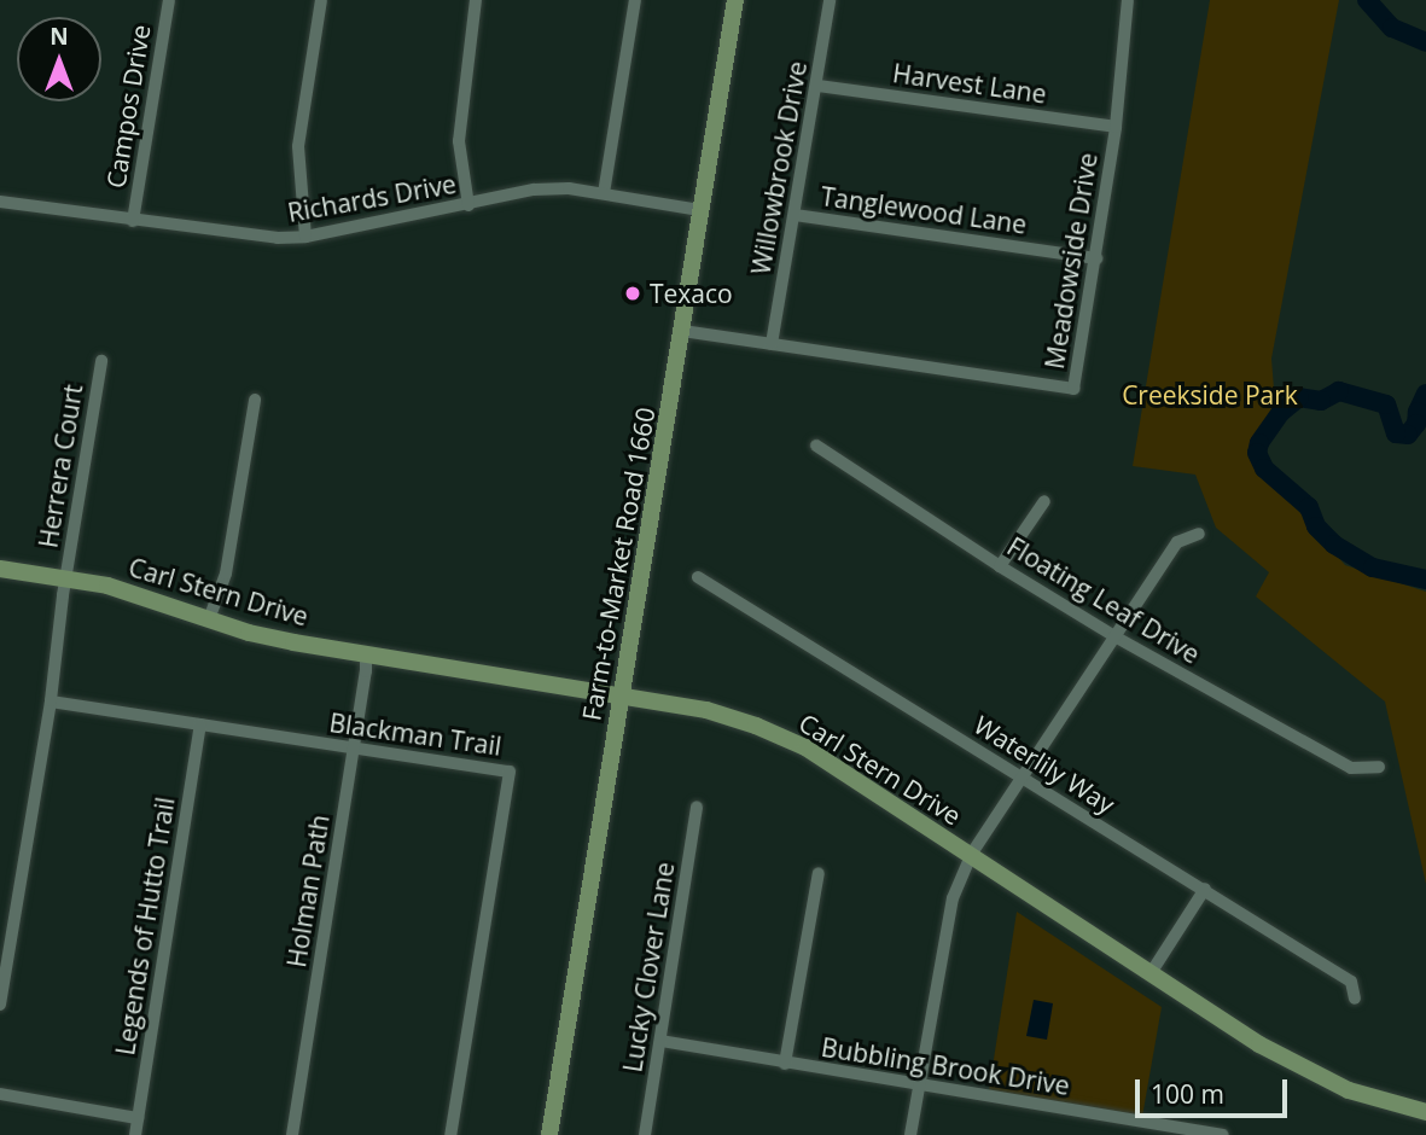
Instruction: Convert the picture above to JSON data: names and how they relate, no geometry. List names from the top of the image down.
{
  "streets": {
    "street": [
      "Harvest Lane",
      "Campos Drive",
      "Willowbrook Drive",
      "Richards Drive",
      "Tanglewood Lane",
      "Meadowside Drive",
      "Herrera Court",
      "Farm-to-Market Road 1660",
      "Carl Stern Drive",
      "Floating Leaf Drive",
      "Blackman Trail",
      "Waterlily Way",
      "Holman Path",
      "Legends of Hutto Trail",
      "Lucky Clover Lane",
      "Bubbling Brook Drive"
    ]
  },
  "crossings": [
    ["Harvest Lane", "Willowbrook Drive"],
    ["Harvest Lane", "Meadowside Drive"],
    ["Campos Drive", "Richards Drive"],
    ["Willowbrook Drive", "Tanglewood Lane"],
    ["Willowbrook Drive", "Meadowside Drive"],
    ["Richards Drive", "Farm-to-Market Road 1660"],
    ["Tanglewood Lane", "Meadowside Drive"],
    ["Meadowside Drive", "Farm-to-Market Road 1660"],
    ["Herrera Court", "Carl Stern Drive"],
    ["Herrera Court", "Blackman Trail"],
    ["Farm-to-Market Road 1660", "Carl Stern Drive"],
    ["Carl Stern Drive", "Holman Path"],
    ["Blackman Trail", "Holman Path"],
    ["Blackman Trail", "Legends of Hutto Trail"],
    ["Lucky Clover Lane", "Bubbling Brook Drive"]
  ],
  "parks": ["Creekside Park"],
  "places": ["Texaco"],
  "scale_bar": "100 m",
  "north": "top"
}
